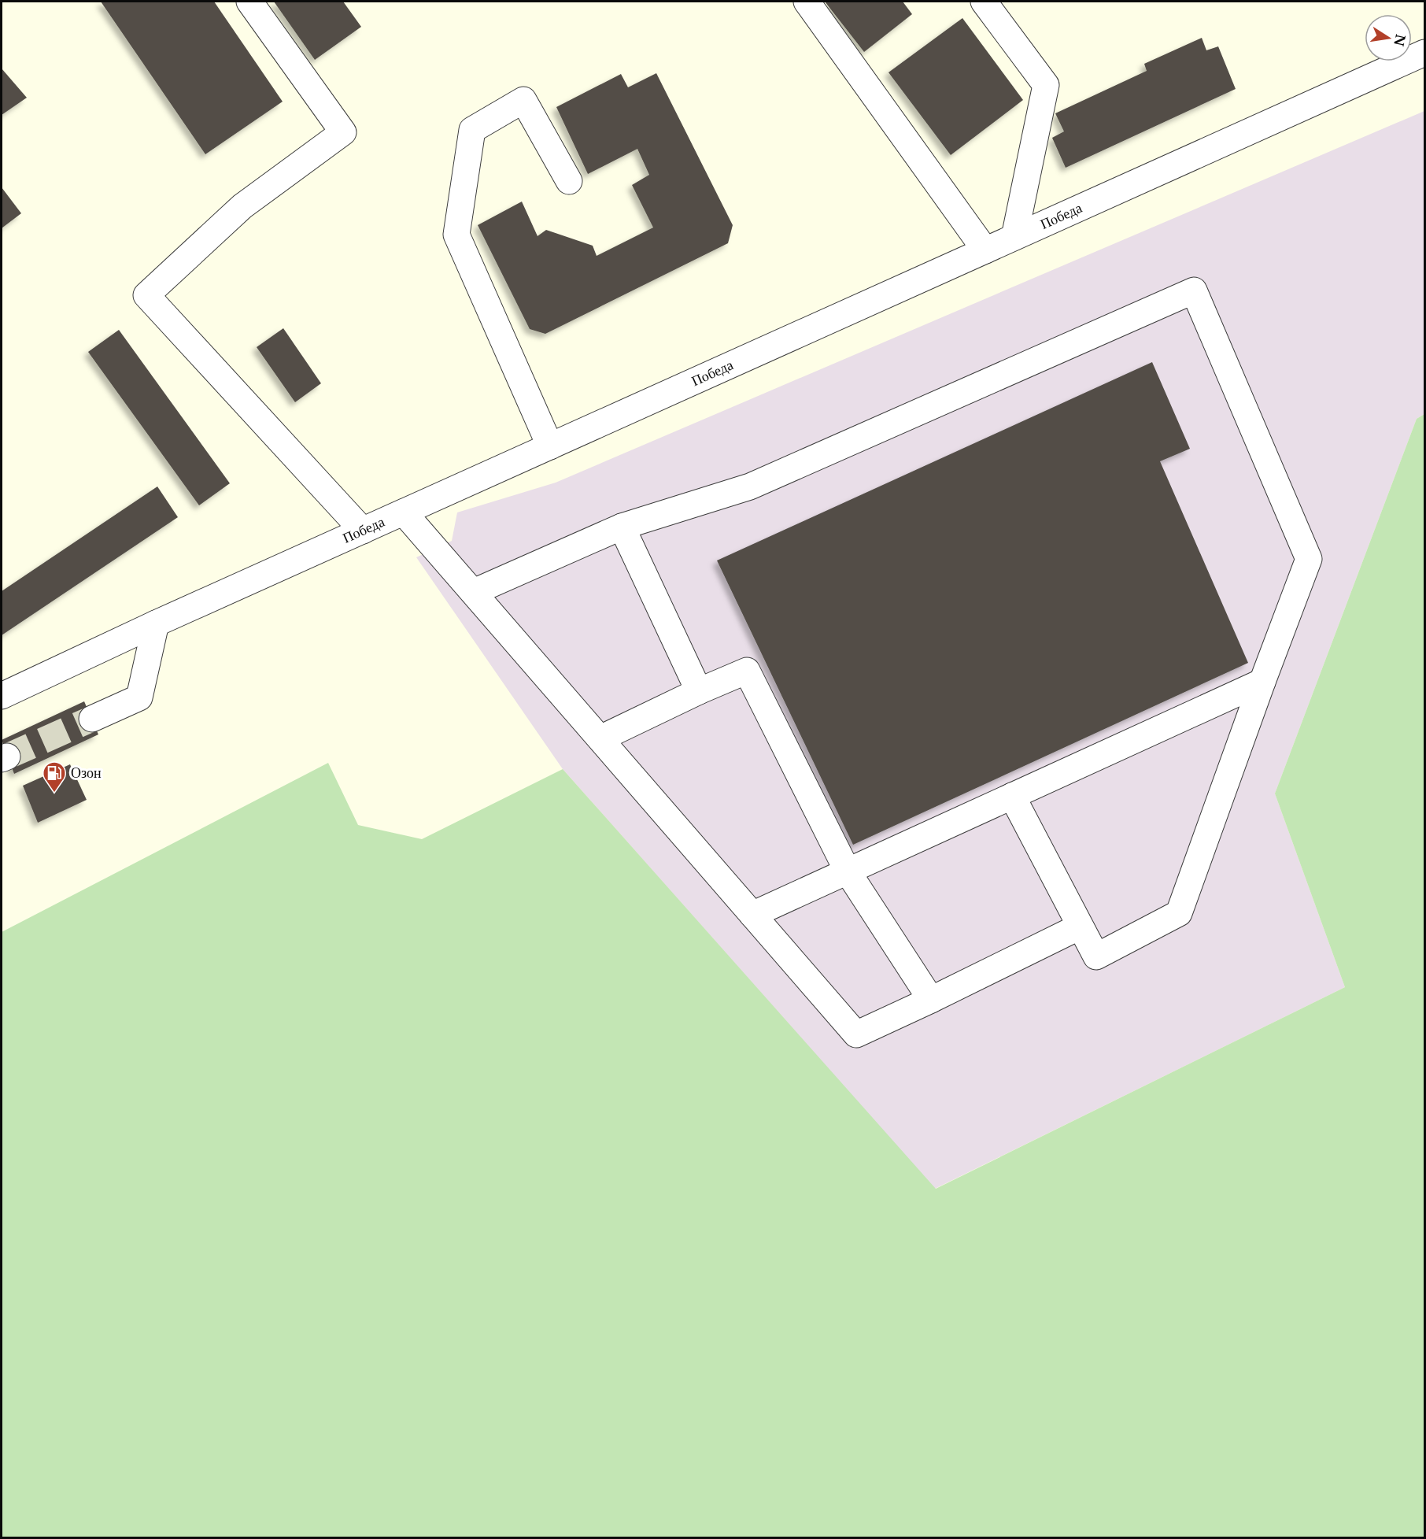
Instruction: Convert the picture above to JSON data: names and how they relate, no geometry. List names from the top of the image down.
{
  "streets": {
    "street": ["Победа"]
  },
  "places": {
    "fuel station": ["Озон"]
  },
  "north": "right"
}
